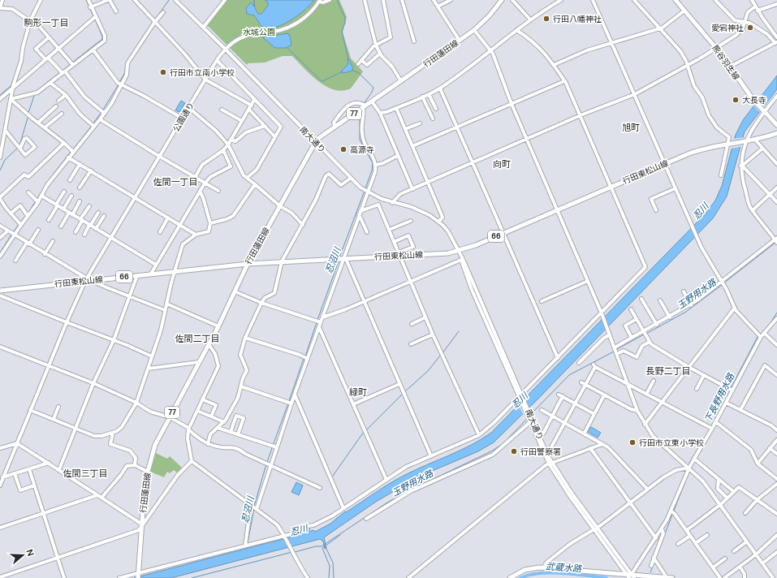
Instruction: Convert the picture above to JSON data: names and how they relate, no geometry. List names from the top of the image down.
{
  "streets": {
    "main road": [
      "行田蓮田線",
      "熊谷羽生線",
      "77",
      "行田東松山線",
      "66"
    ],
    "street": ["公園通り", "南大通り"]
  },
  "crossings": [
    ["行田蓮田線", "南大通り"],
    ["行田蓮田線", "行田東松山線"],
    ["公園通り", "南大通り"],
    ["公園通り", "行田東松山線"],
    ["南大通り", "行田東松山線"]
  ],
  "districts": [
    "駒形一丁目",
    "旭町",
    "向町",
    "佐間一丁目",
    "佐間二丁目",
    "長野二丁目",
    "緑町",
    "佐間三丁目"
  ],
  "water": [
    "忍川",
    "忍沼川",
    "玉野用水路",
    "下長野用水路",
    "武蔵水路"
  ],
  "parks": ["水城公園"],
  "places": [
    "行田八幡神社",
    "愛宕神社",
    "行田市立南小学校",
    "大長寺",
    "高源寺",
    "行田市立東小学校",
    "行田警察署"
  ],
  "north": "right"
}
